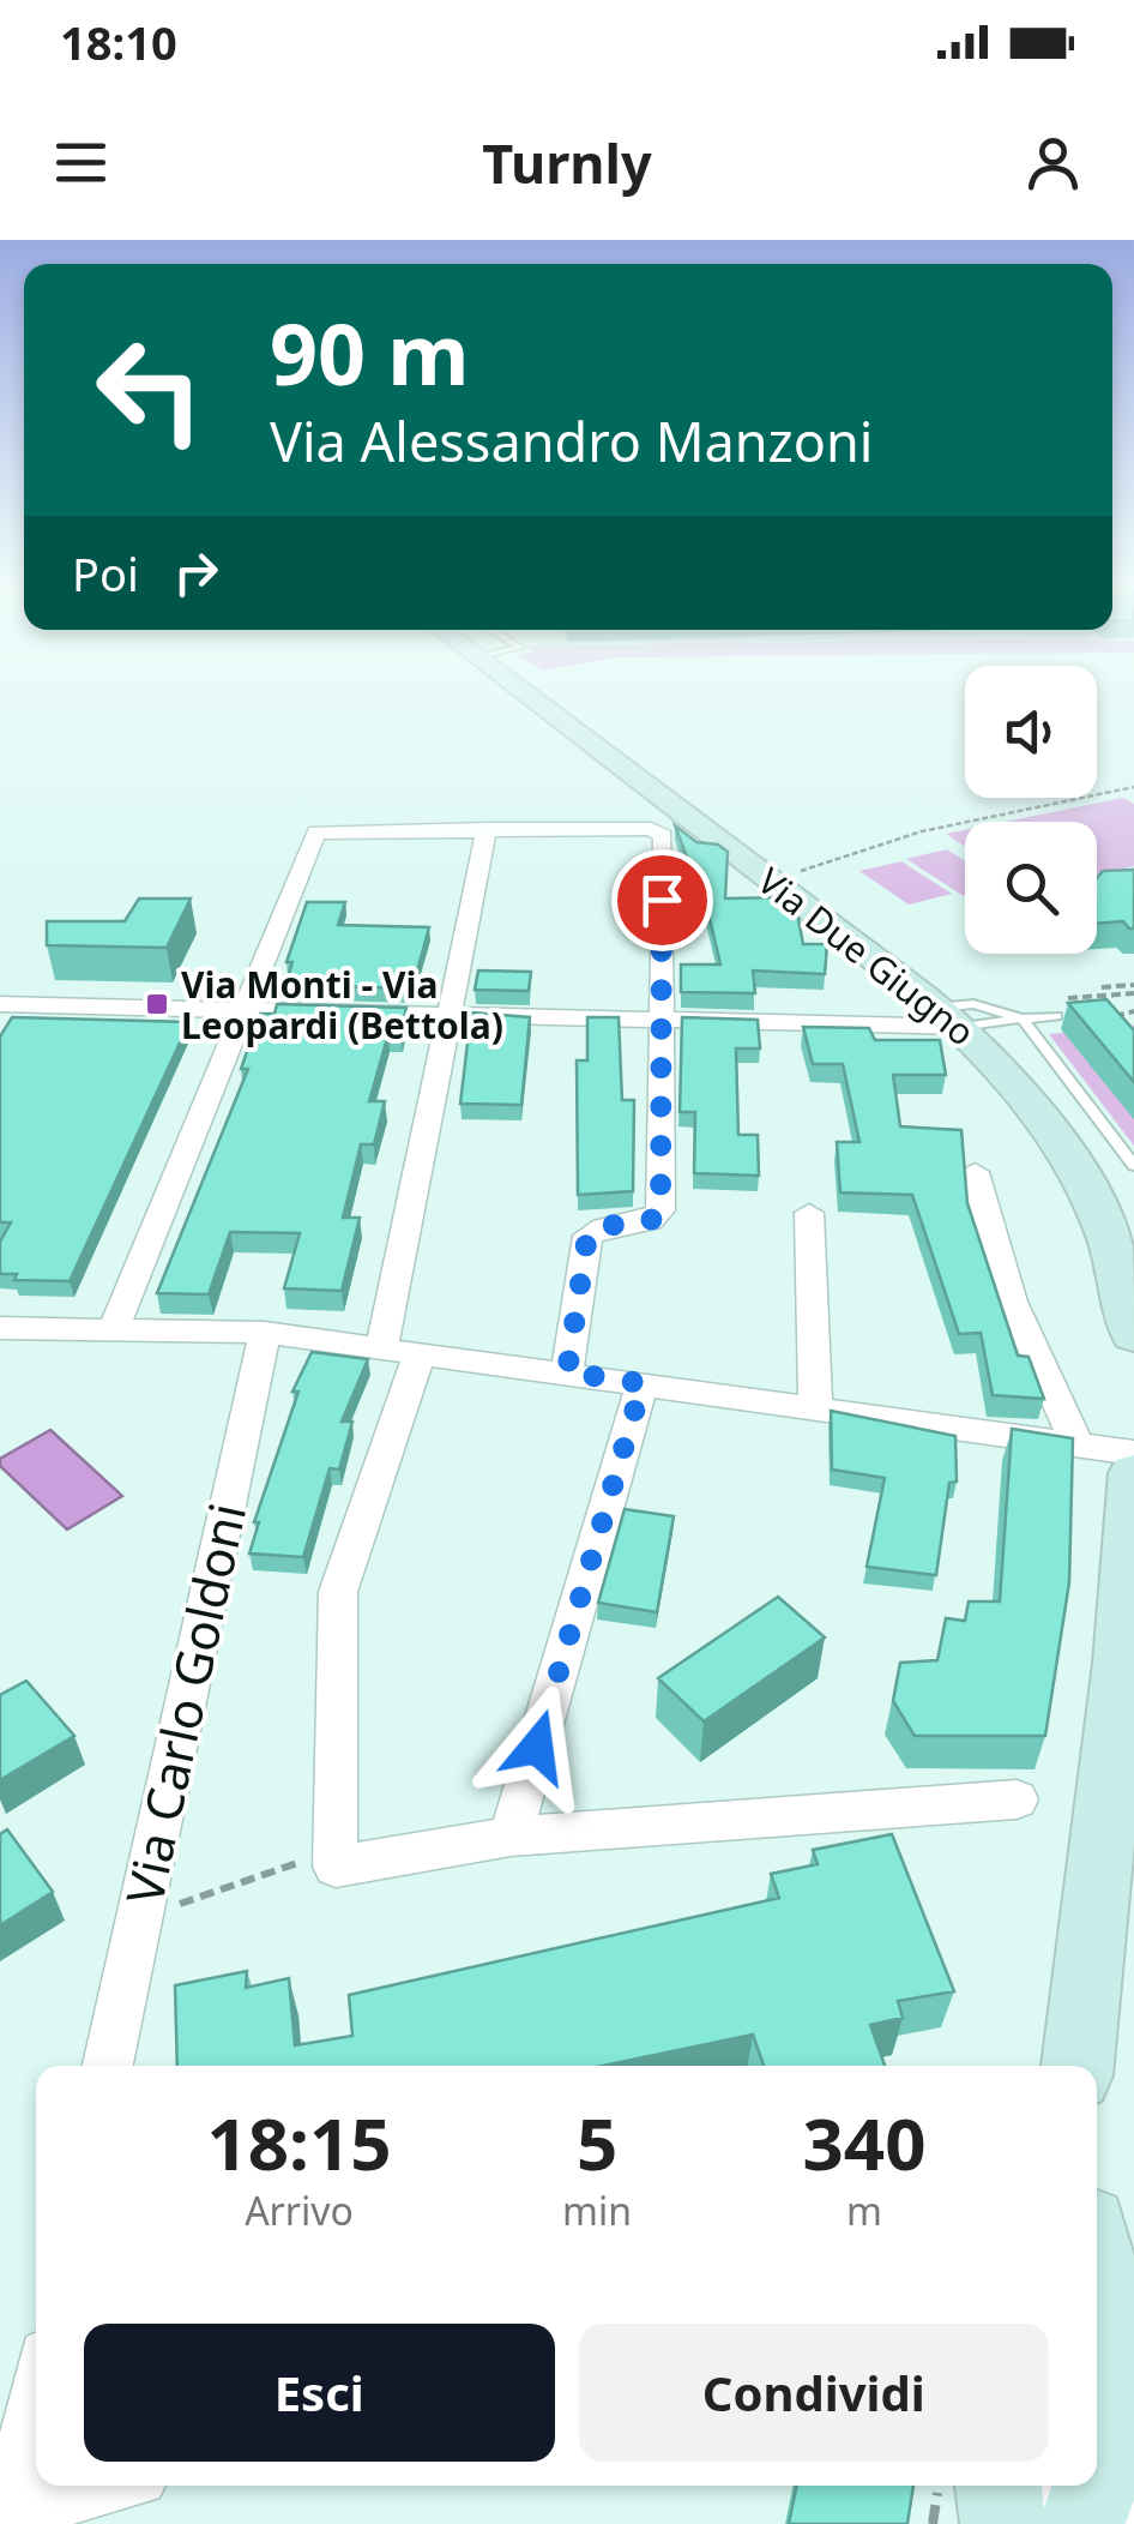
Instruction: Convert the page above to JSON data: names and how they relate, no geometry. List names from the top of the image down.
{
  "streets": {
    "main road": ["Via Due Giugno"],
    "street": ["Via Carlo Goldoni"]
  },
  "places": {
    "transit": ["Via Monti - Via Leopardi (Bettola)"]
  },
  "page": {
    "status": "18:10",
    "header": "Turnly",
    "turn": ["90 m", "Via Alessandro Manzoni"],
    "then": "Poi",
    "eta": [
      "18:15",
      "Arrivo",
      "5",
      "min",
      "340",
      "m"
    ],
    "buttons": ["Esci", "Condividi"]
  }
}
